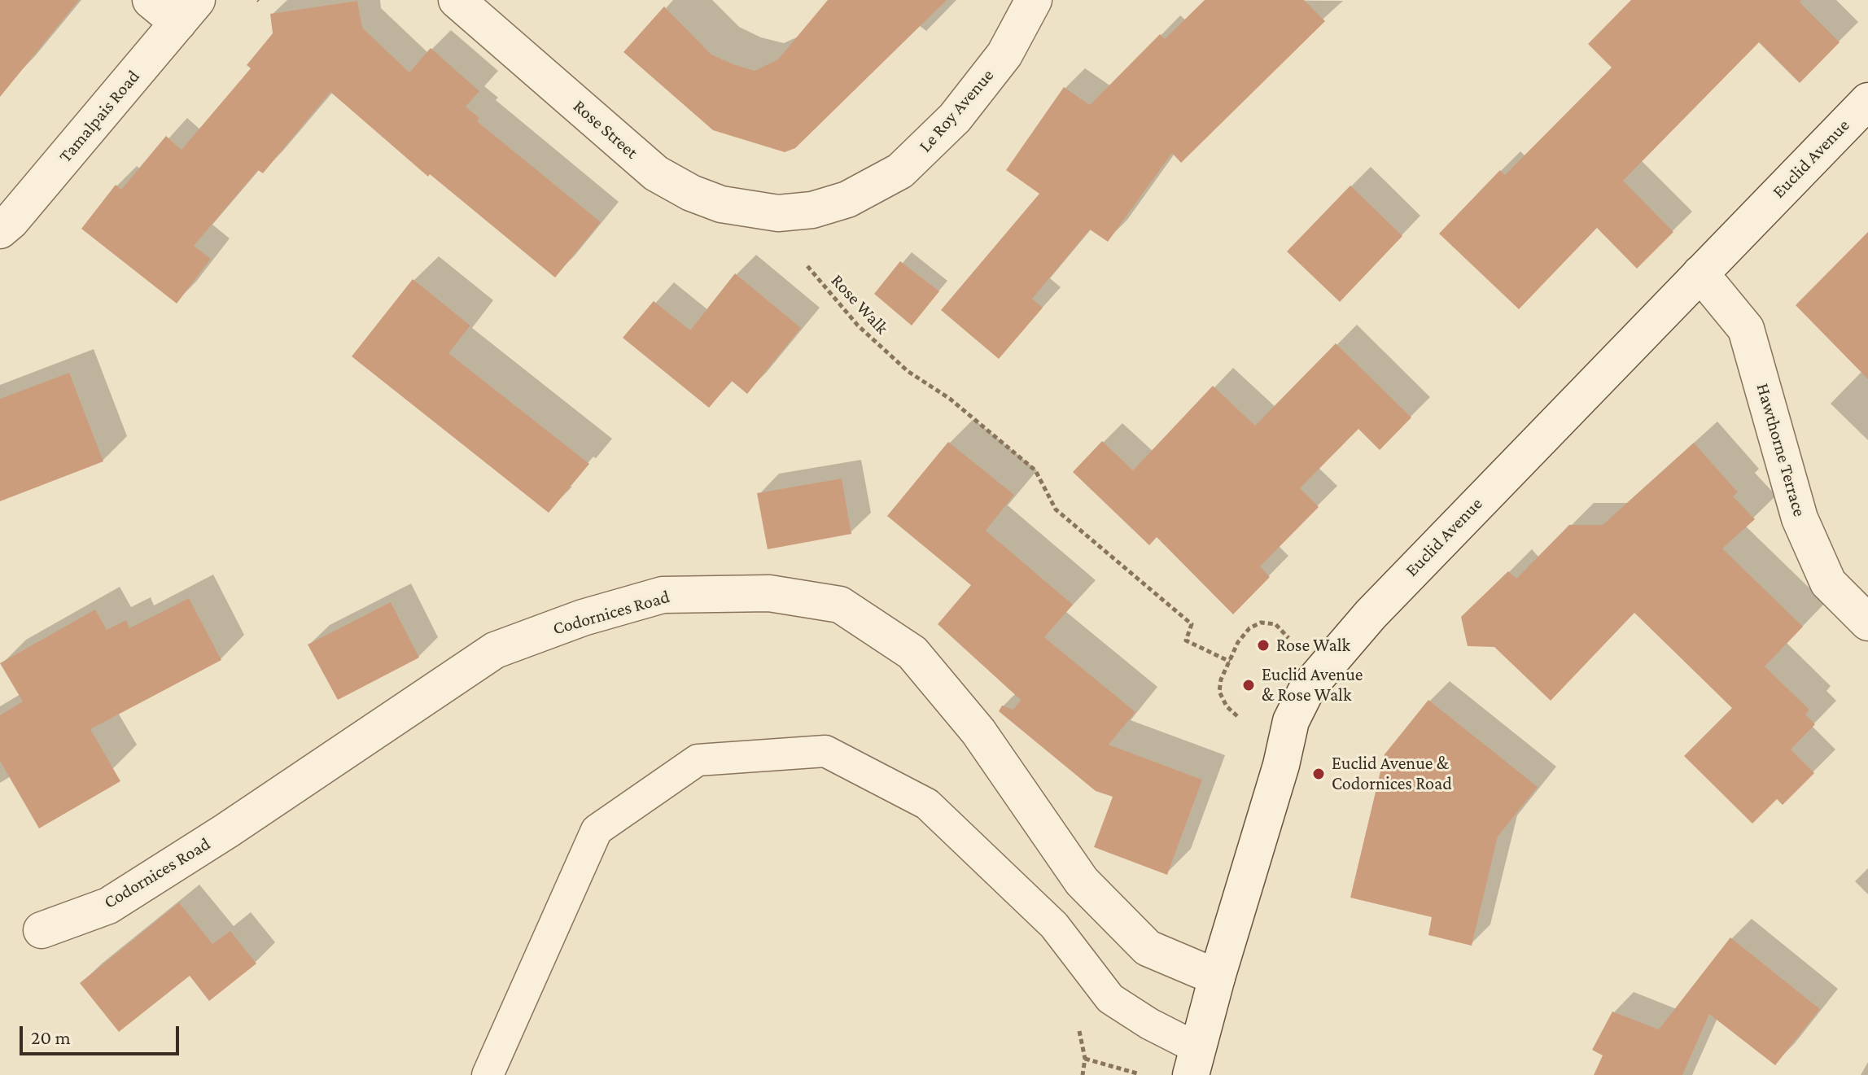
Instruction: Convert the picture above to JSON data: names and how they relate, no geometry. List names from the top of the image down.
{
  "streets": {
    "street": [
      "Le Roy Avenue",
      "Tamalpais Road",
      "Rose Street",
      "Euclid Avenue",
      "Hawthorne Terrace",
      "Codornices Road"
    ],
    "path": ["Rose Walk"]
  },
  "crossings": [
    ["Le Roy Avenue", "Rose Street"],
    ["Euclid Avenue", "Hawthorne Terrace"],
    ["Euclid Avenue", "Codornices Road"]
  ],
  "places": ["Rose Walk", "Euclid Avenue & Rose Walk", "Euclid Avenue & Codornices Road"],
  "scale_bar": "20 m"
}
